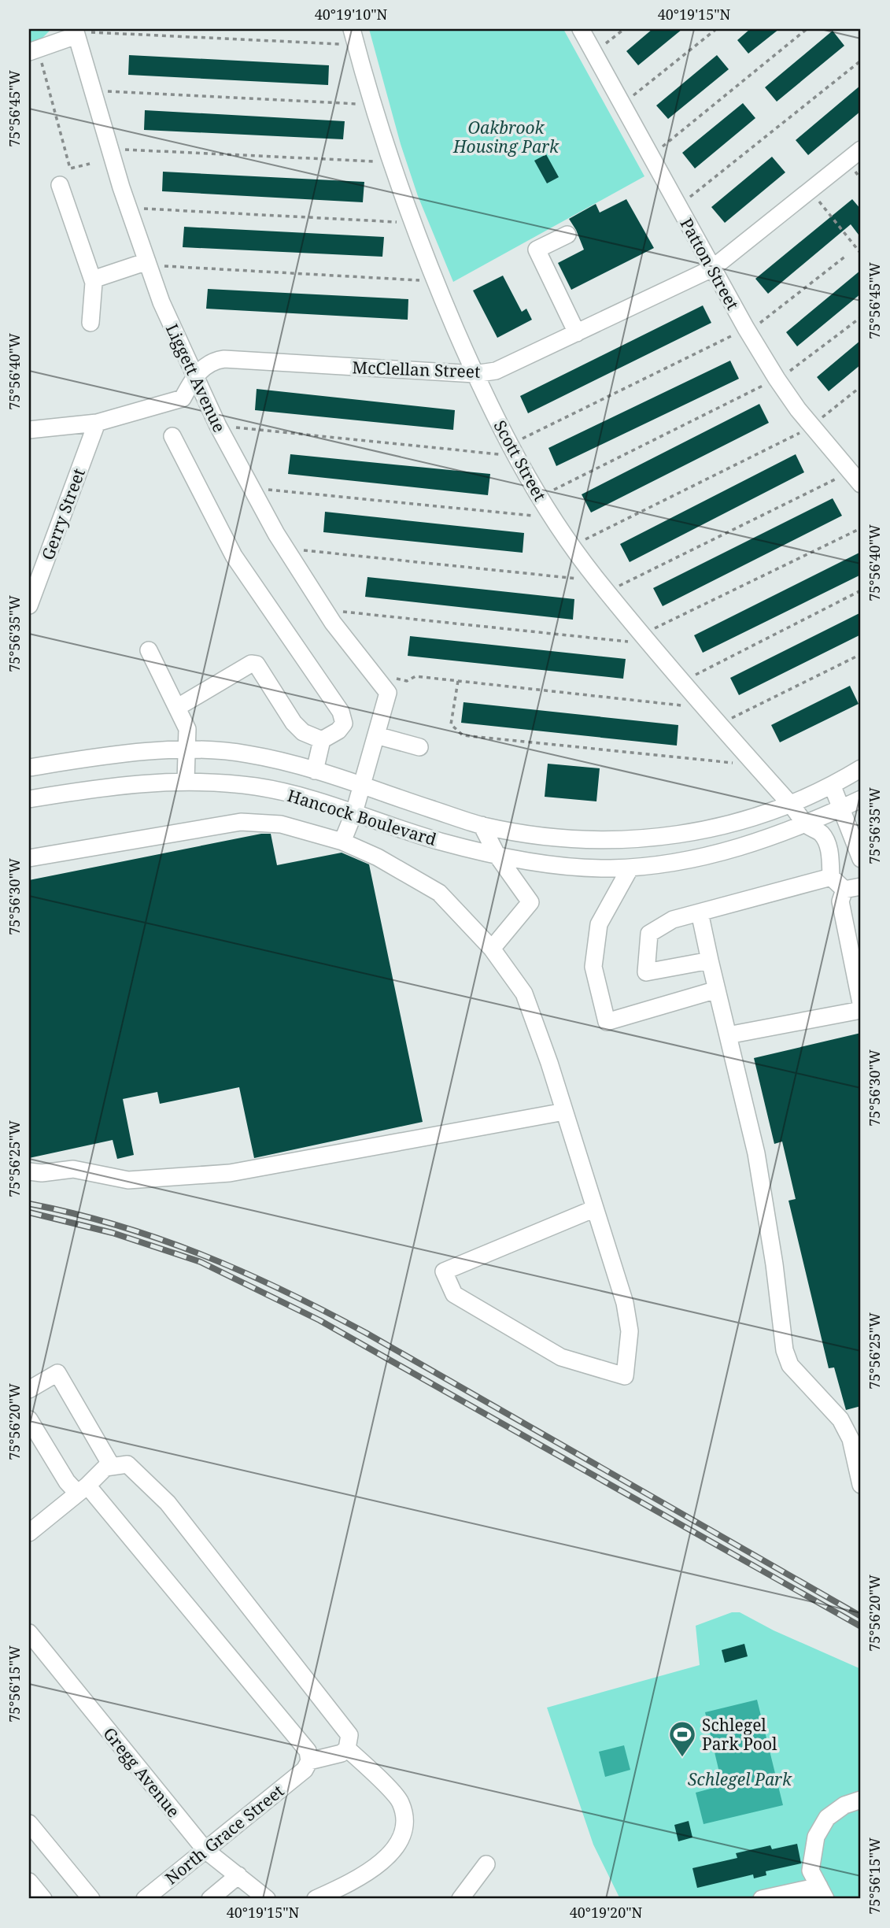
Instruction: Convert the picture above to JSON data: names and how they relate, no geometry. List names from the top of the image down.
{
  "streets": {
    "street": [
      "Patton Street",
      "McClellan Street",
      "Liggett Avenue",
      "Scott Street",
      "Gerry Street",
      "Hancock Boulevard",
      "Gregg Avenue",
      "North Grace Street"
    ]
  },
  "crossings": [
    ["Patton Street", "McClellan Street"],
    ["McClellan Street", "Liggett Avenue"],
    ["McClellan Street", "Scott Street"],
    ["McClellan Street", "Gerry Street"],
    ["Scott Street", "Hancock Boulevard"],
    ["Gregg Avenue", "North Grace Street"]
  ],
  "parks": ["Oakbrook Housing Park", "Schlegel Park"],
  "places": {
    "sports": ["Schlegel Park Pool"]
  },
  "coordinates": [
    "40°19'10\"N",
    "40°19'15\"N",
    "75°56'45\"W",
    "75°56'40\"W",
    "75°56'35\"W",
    "75°56'30\"W",
    "75°56'25\"W",
    "75°56'20\"W",
    "75°56'15\"W",
    "40°19'20\"N"
  ]
}
